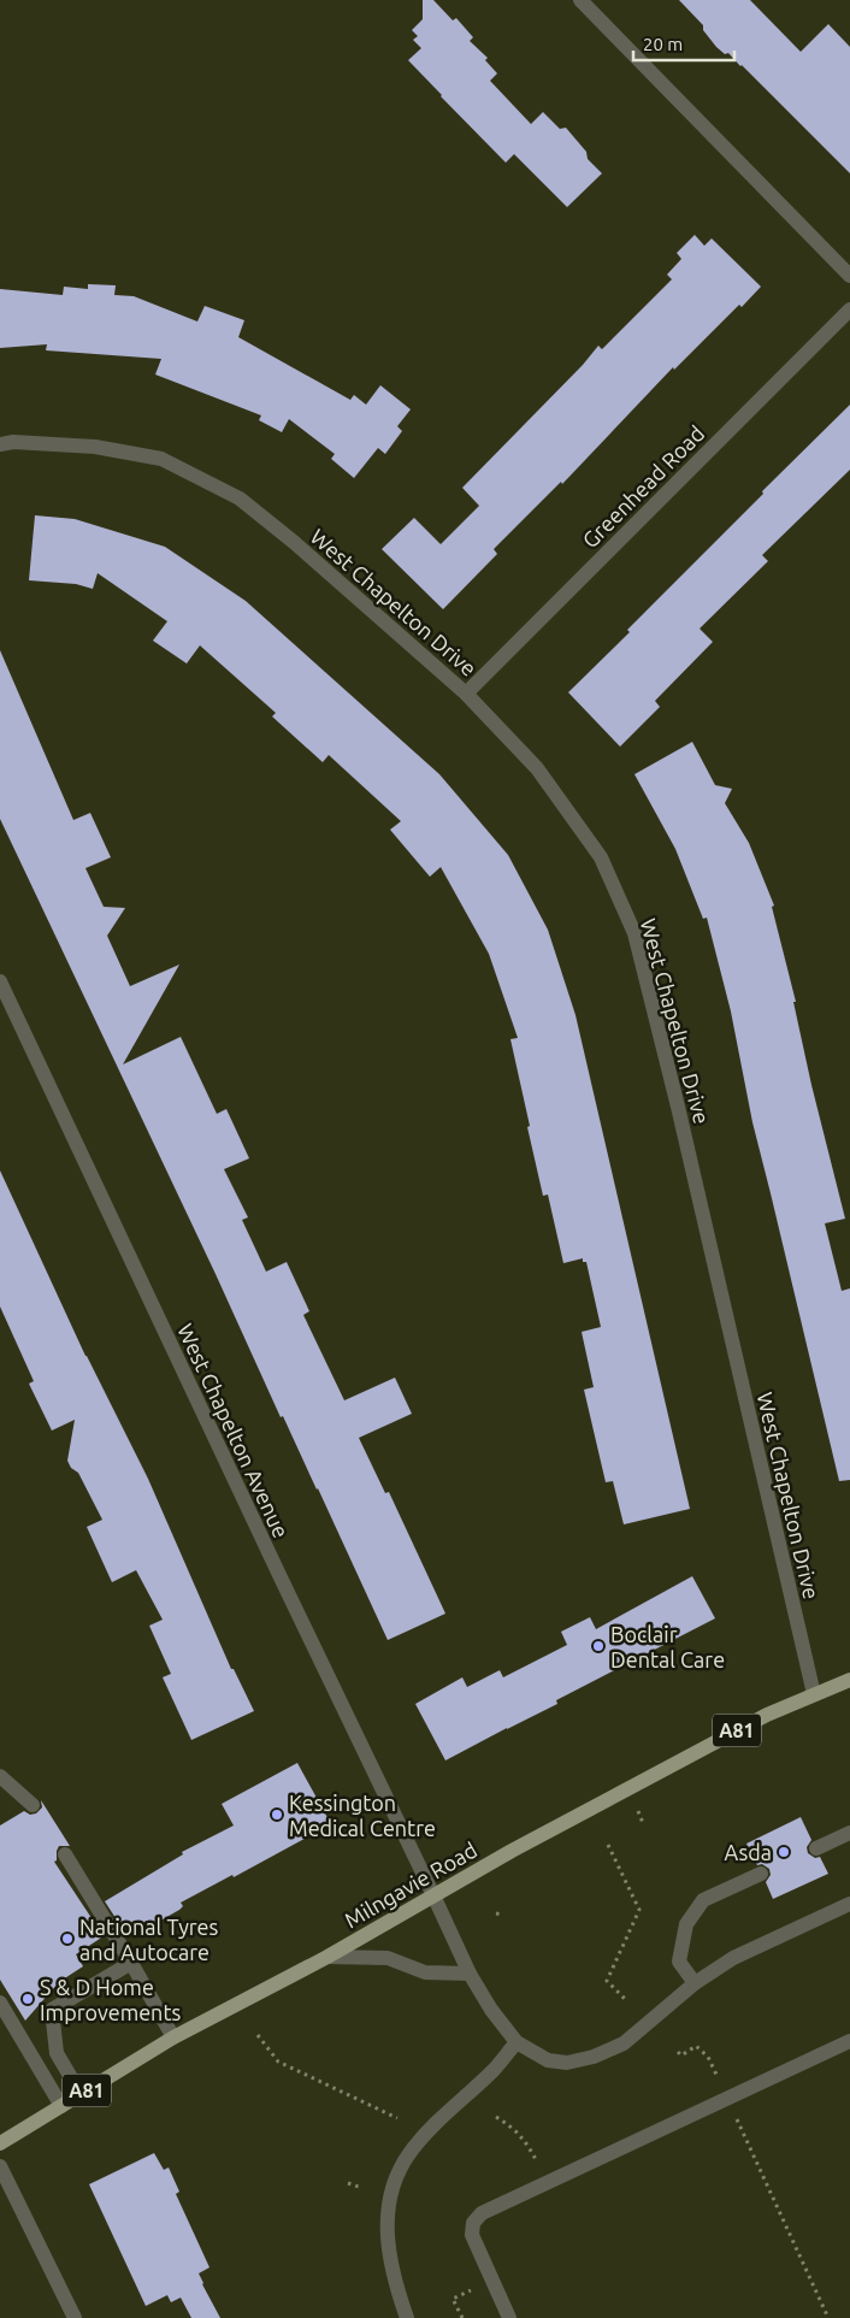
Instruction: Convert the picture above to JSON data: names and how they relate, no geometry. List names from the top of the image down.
{
  "streets": {
    "main road": ["A81", "Milngavie Road"],
    "street": ["Greenhead Road", "West Chapelton Drive", "West Chapelton Avenue"]
  },
  "crossings": [
    ["Greenhead Road", "West Chapelton Drive"],
    ["West Chapelton Drive", "Milngavie Road"],
    ["West Chapelton Avenue", "Milngavie Road"]
  ],
  "places": [
    "Boclair Dental Care",
    "Kessington Medical Centre",
    "Asda",
    "National Tyres and Autocare",
    "S & D Home Improvements"
  ],
  "scale_bar": "20 m"
}
